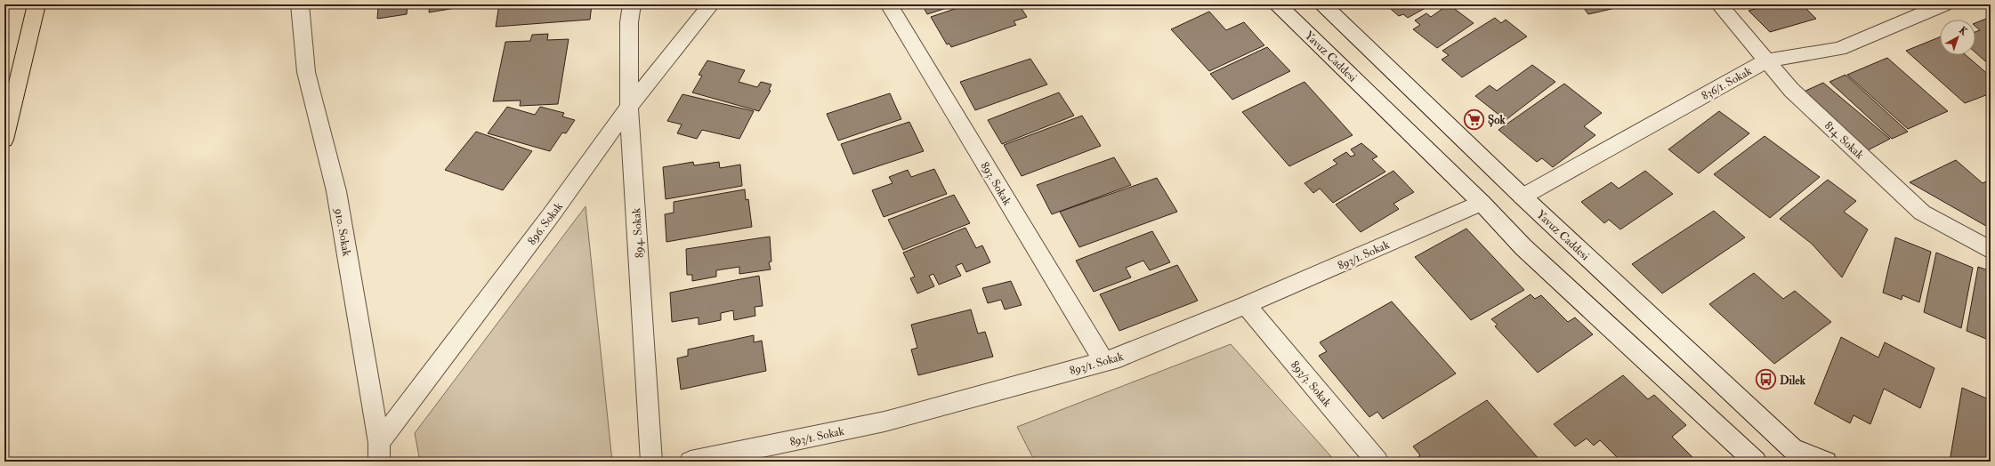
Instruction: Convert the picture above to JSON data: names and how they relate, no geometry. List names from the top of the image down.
{
  "streets": {
    "street": [
      "Yavuz Caddesi",
      "836/1. Sokak",
      "814. Sokak",
      "893. Sokak",
      "896. Sokak",
      "910. Sokak",
      "894. Sokak",
      "893/1. Sokak",
      "893/3. Sokak"
    ]
  },
  "crossings": [
    ["Yavuz Caddesi", "836/1. Sokak"],
    ["Yavuz Caddesi", "893/1. Sokak"],
    ["836/1. Sokak", "814. Sokak"],
    ["893. Sokak", "893/1. Sokak"],
    ["896. Sokak", "910. Sokak"],
    ["896. Sokak", "894. Sokak"],
    ["893/1. Sokak", "893/3. Sokak"]
  ],
  "places": {
    "supermarket": ["Şok"],
    "bus stop": ["Dilek"]
  },
  "north": "top right"
}
